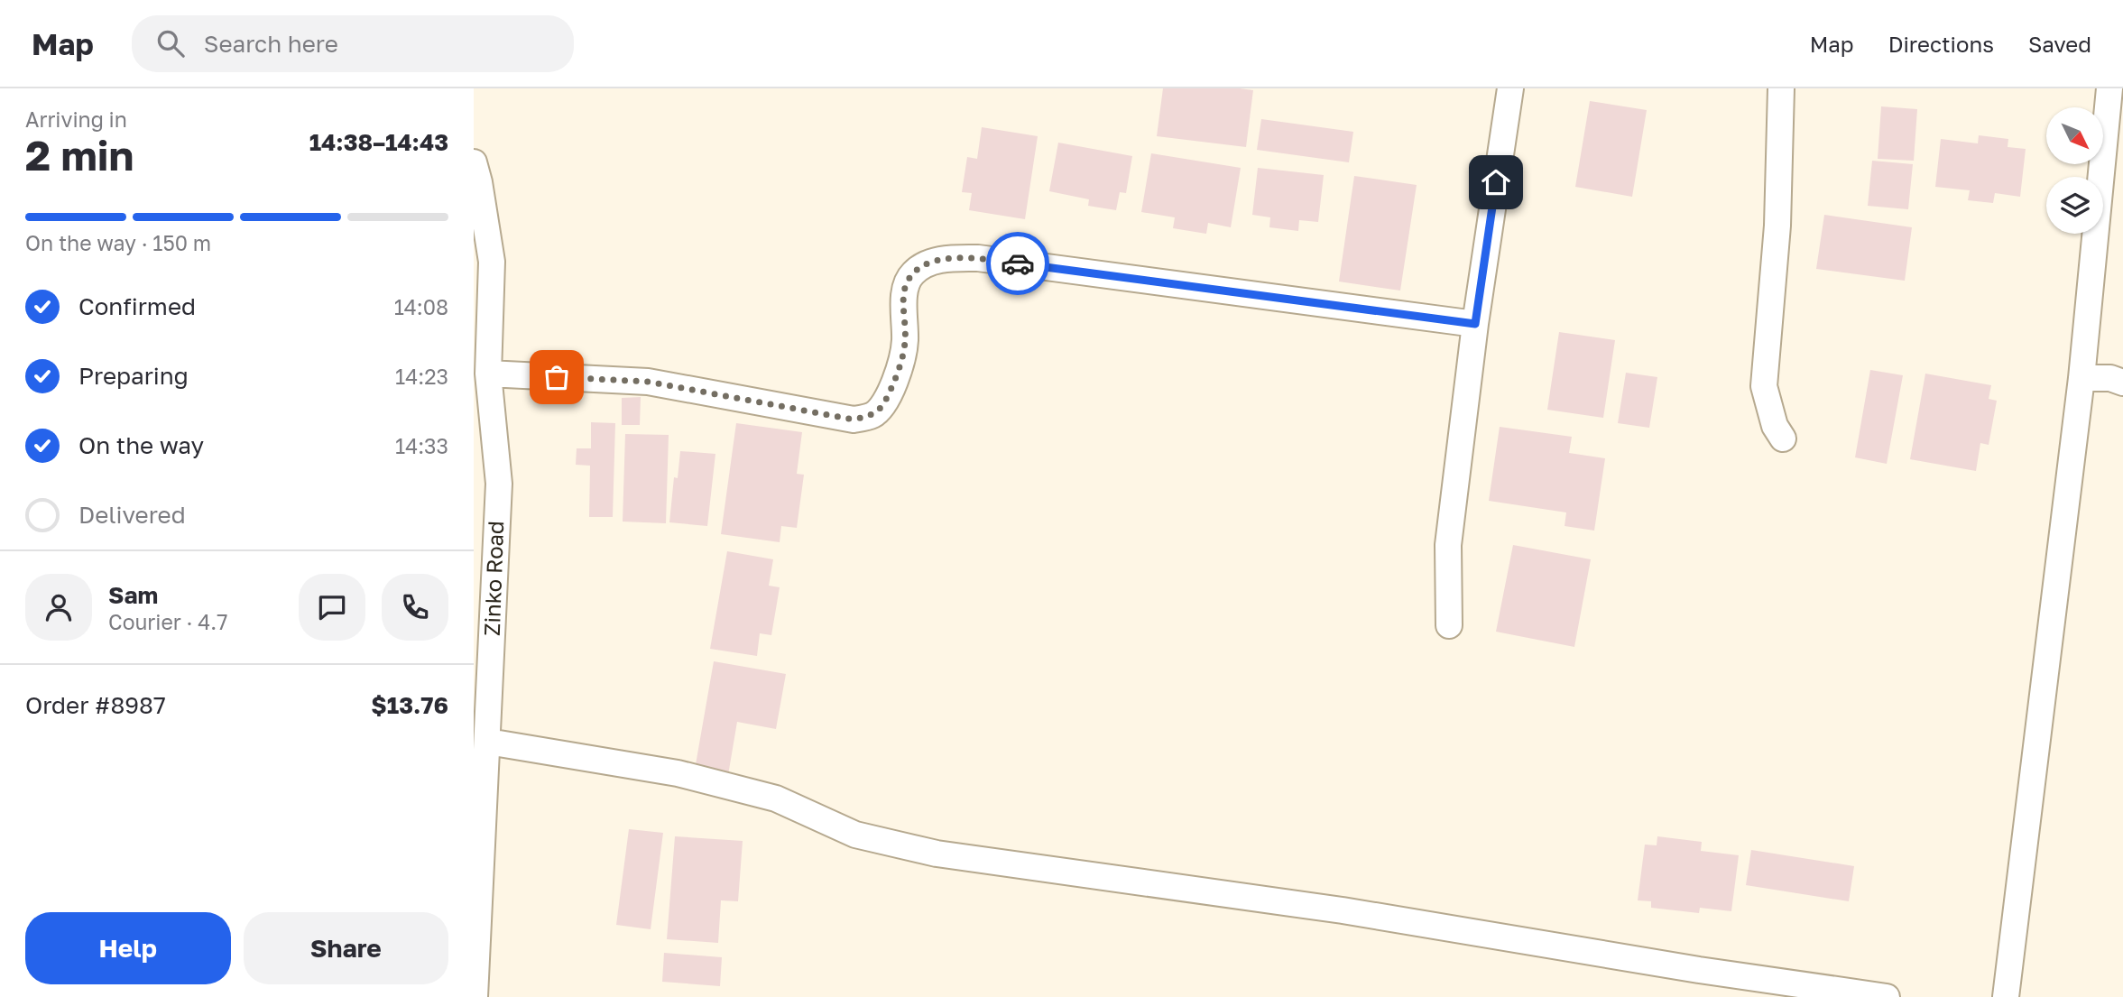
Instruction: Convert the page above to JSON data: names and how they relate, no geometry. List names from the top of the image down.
{
  "streets": {
    "street": ["Zinko Road"]
  },
  "north": "bottom right",
  "page": {
    "header": "Map",
    "search": "Search here",
    "nav": ["Map", "Directions", "Saved"],
    "heading": ["2 min", "Arriving in", "14:38–14:43"],
    "panel": [
      "Sam",
      "Courier · 4.7",
      "Order #8987",
      "$13.76"
    ],
    "bar": "On the way · 150 m",
    "list": [
      ["Confirmed", "14:08"],
      ["Preparing", "14:23"],
      ["On the way", "14:33"],
      "Delivered"
    ],
    "buttons": ["Help", "Share"]
  }
}
